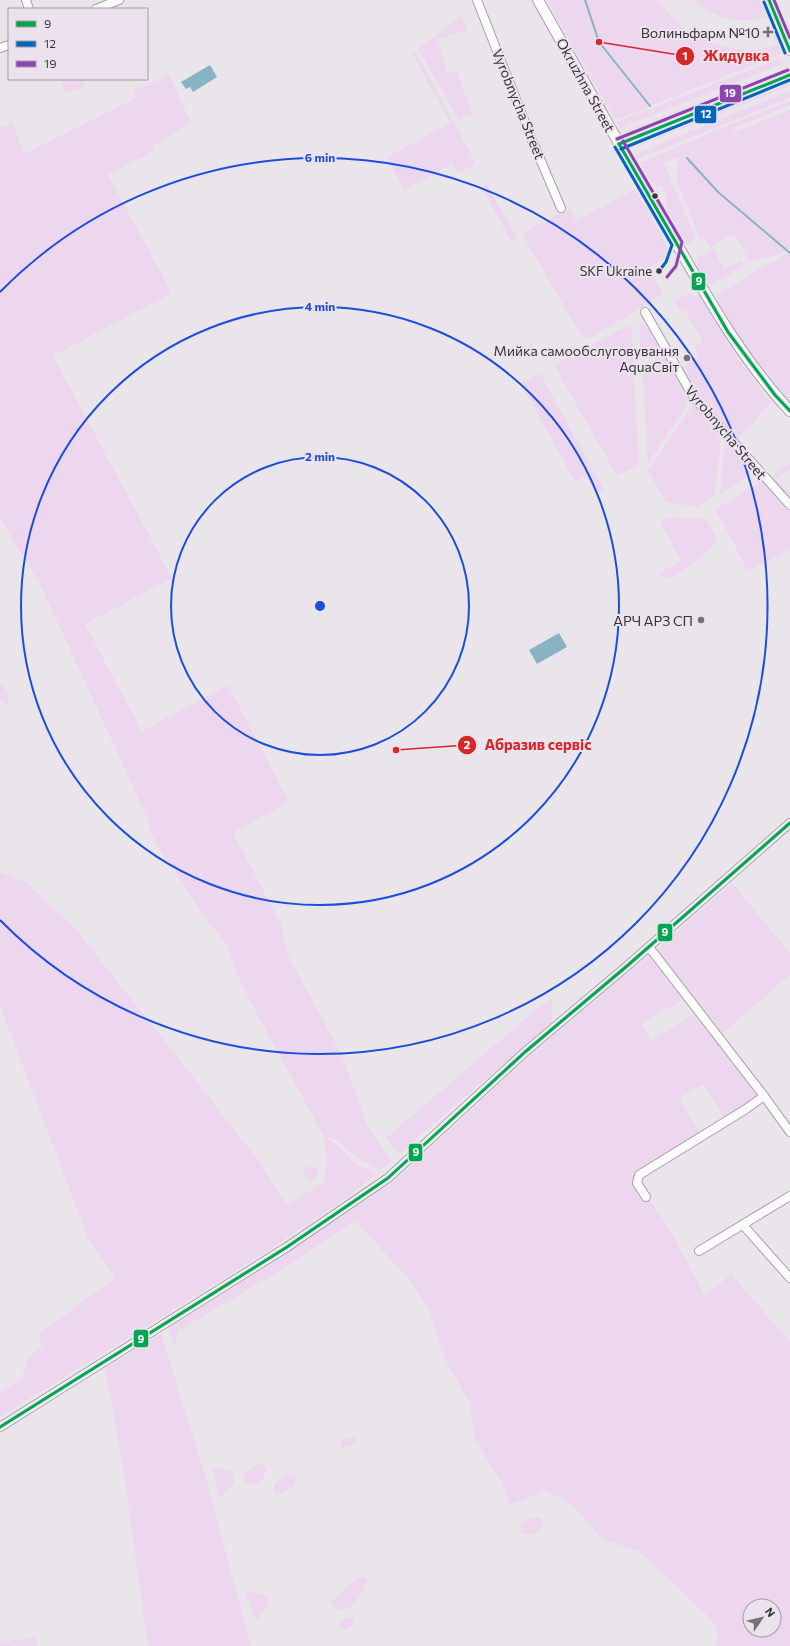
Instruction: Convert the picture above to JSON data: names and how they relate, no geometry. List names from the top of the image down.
{
  "streets": {
    "main road": ["Okruzhna Street"],
    "street": ["Vyrobnycha Street"]
  },
  "places": {
    "health": ["Волиньфарм №10"],
    "other": [
      "Жидувка",
      "SKF Ukraine",
      "Мийка самообслуговування AquaСвіт",
      "АРЧ АРЗ СП",
      "Абразив сервіс"
    ]
  },
  "lines": ["transit line 9", "transit line 19", "transit line 12"],
  "legend": ["9", "12", "19"],
  "north": "top right",
  "rings": ["6 min", "4 min", "2 min"]
}
